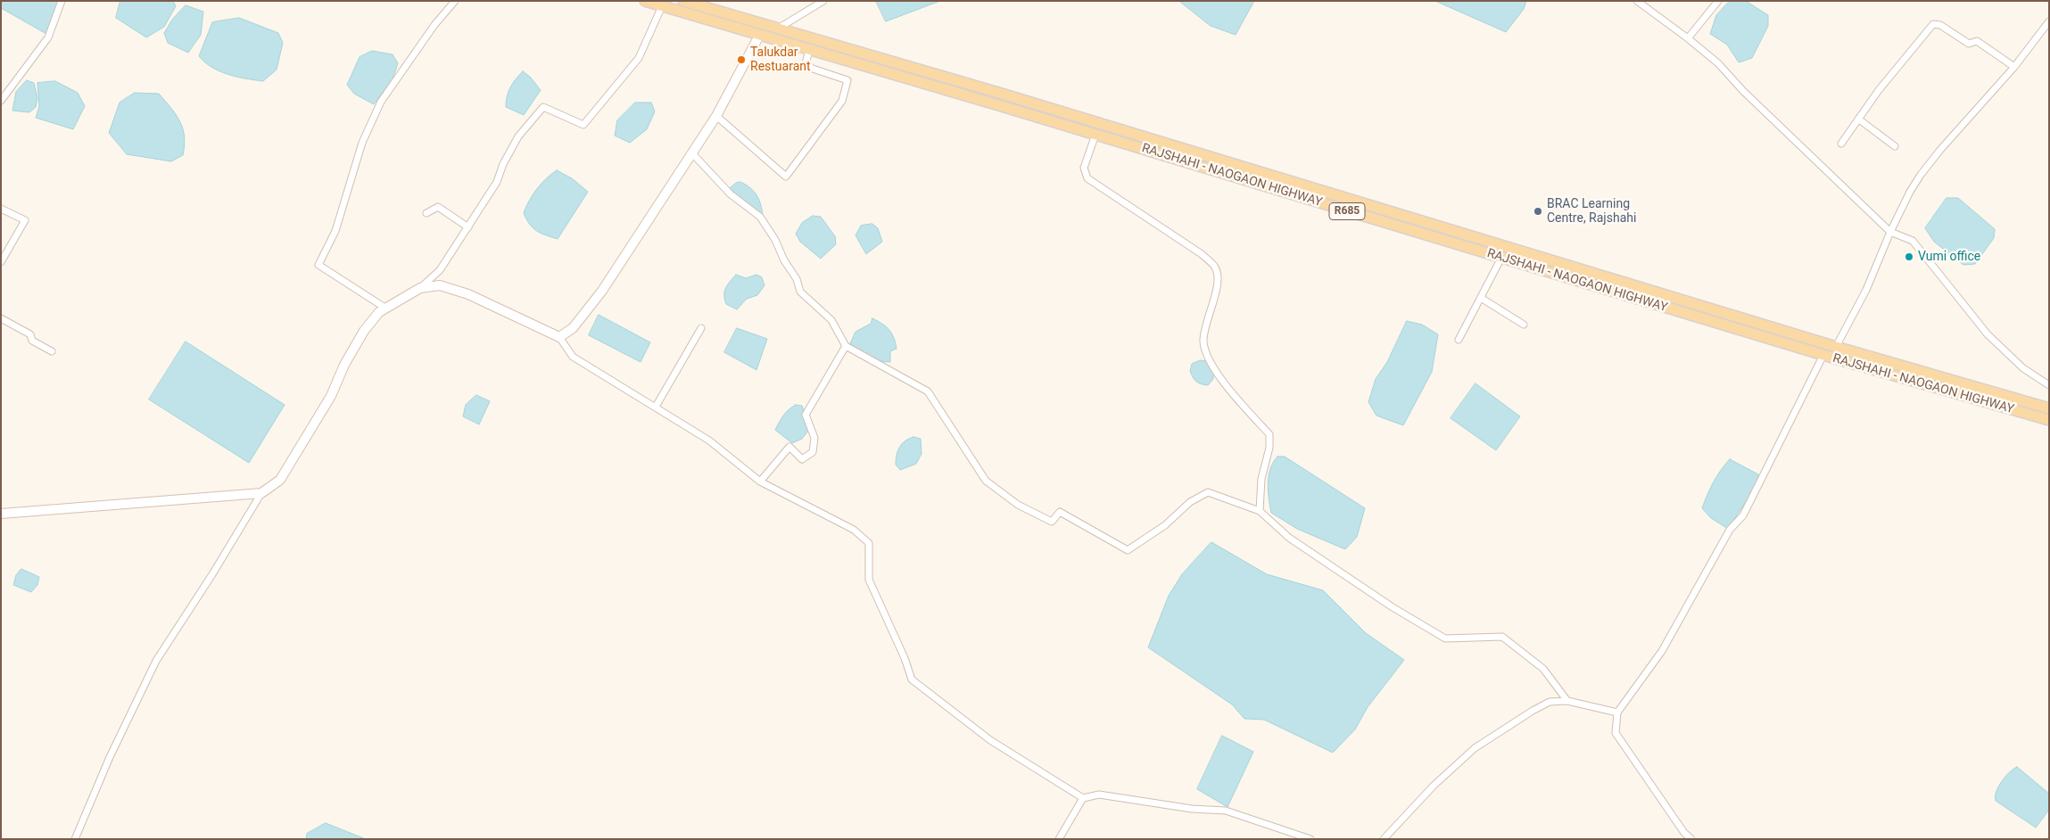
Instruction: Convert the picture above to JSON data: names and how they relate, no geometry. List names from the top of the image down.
{
  "streets": {
    "main road": ["RAJSHAHI - NAOGAON HIGHWAY", "R685"]
  },
  "places": ["Talukdar Restuarant", "BRAC Learning Centre, Rajshahi", "Vumi office"]
}
